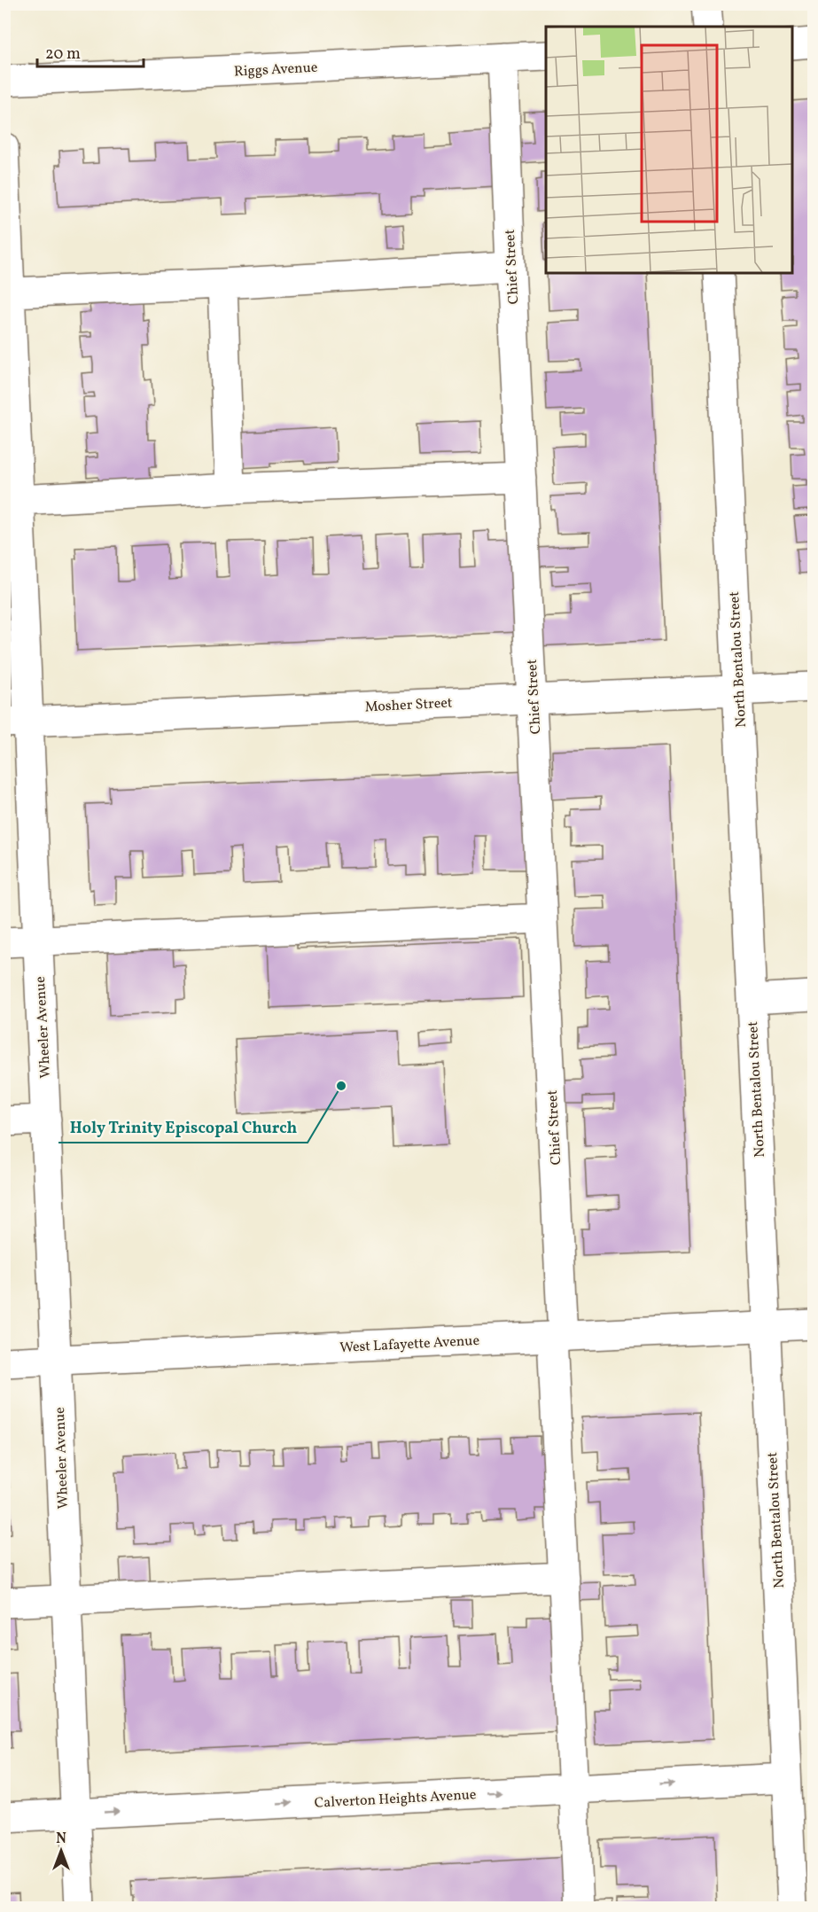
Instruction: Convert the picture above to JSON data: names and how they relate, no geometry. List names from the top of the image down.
{
  "streets": {
    "street": [
      "Riggs Avenue",
      "Chief Street",
      "North Bentalou Street",
      "Mosher Street",
      "Wheeler Avenue",
      "West Lafayette Avenue",
      "Calverton Heights Avenue"
    ]
  },
  "crossings": [
    ["Riggs Avenue", "Chief Street"],
    ["Chief Street", "Mosher Street"],
    ["Chief Street", "West Lafayette Avenue"],
    ["Chief Street", "Calverton Heights Avenue"],
    ["North Bentalou Street", "Mosher Street"],
    ["North Bentalou Street", "West Lafayette Avenue"],
    ["North Bentalou Street", "Calverton Heights Avenue"],
    ["Mosher Street", "Wheeler Avenue"],
    ["Wheeler Avenue", "West Lafayette Avenue"],
    ["Wheeler Avenue", "Calverton Heights Avenue"]
  ],
  "places": ["Holy Trinity Episcopal Church"],
  "scale_bar": "20 m",
  "north": "top"
}
